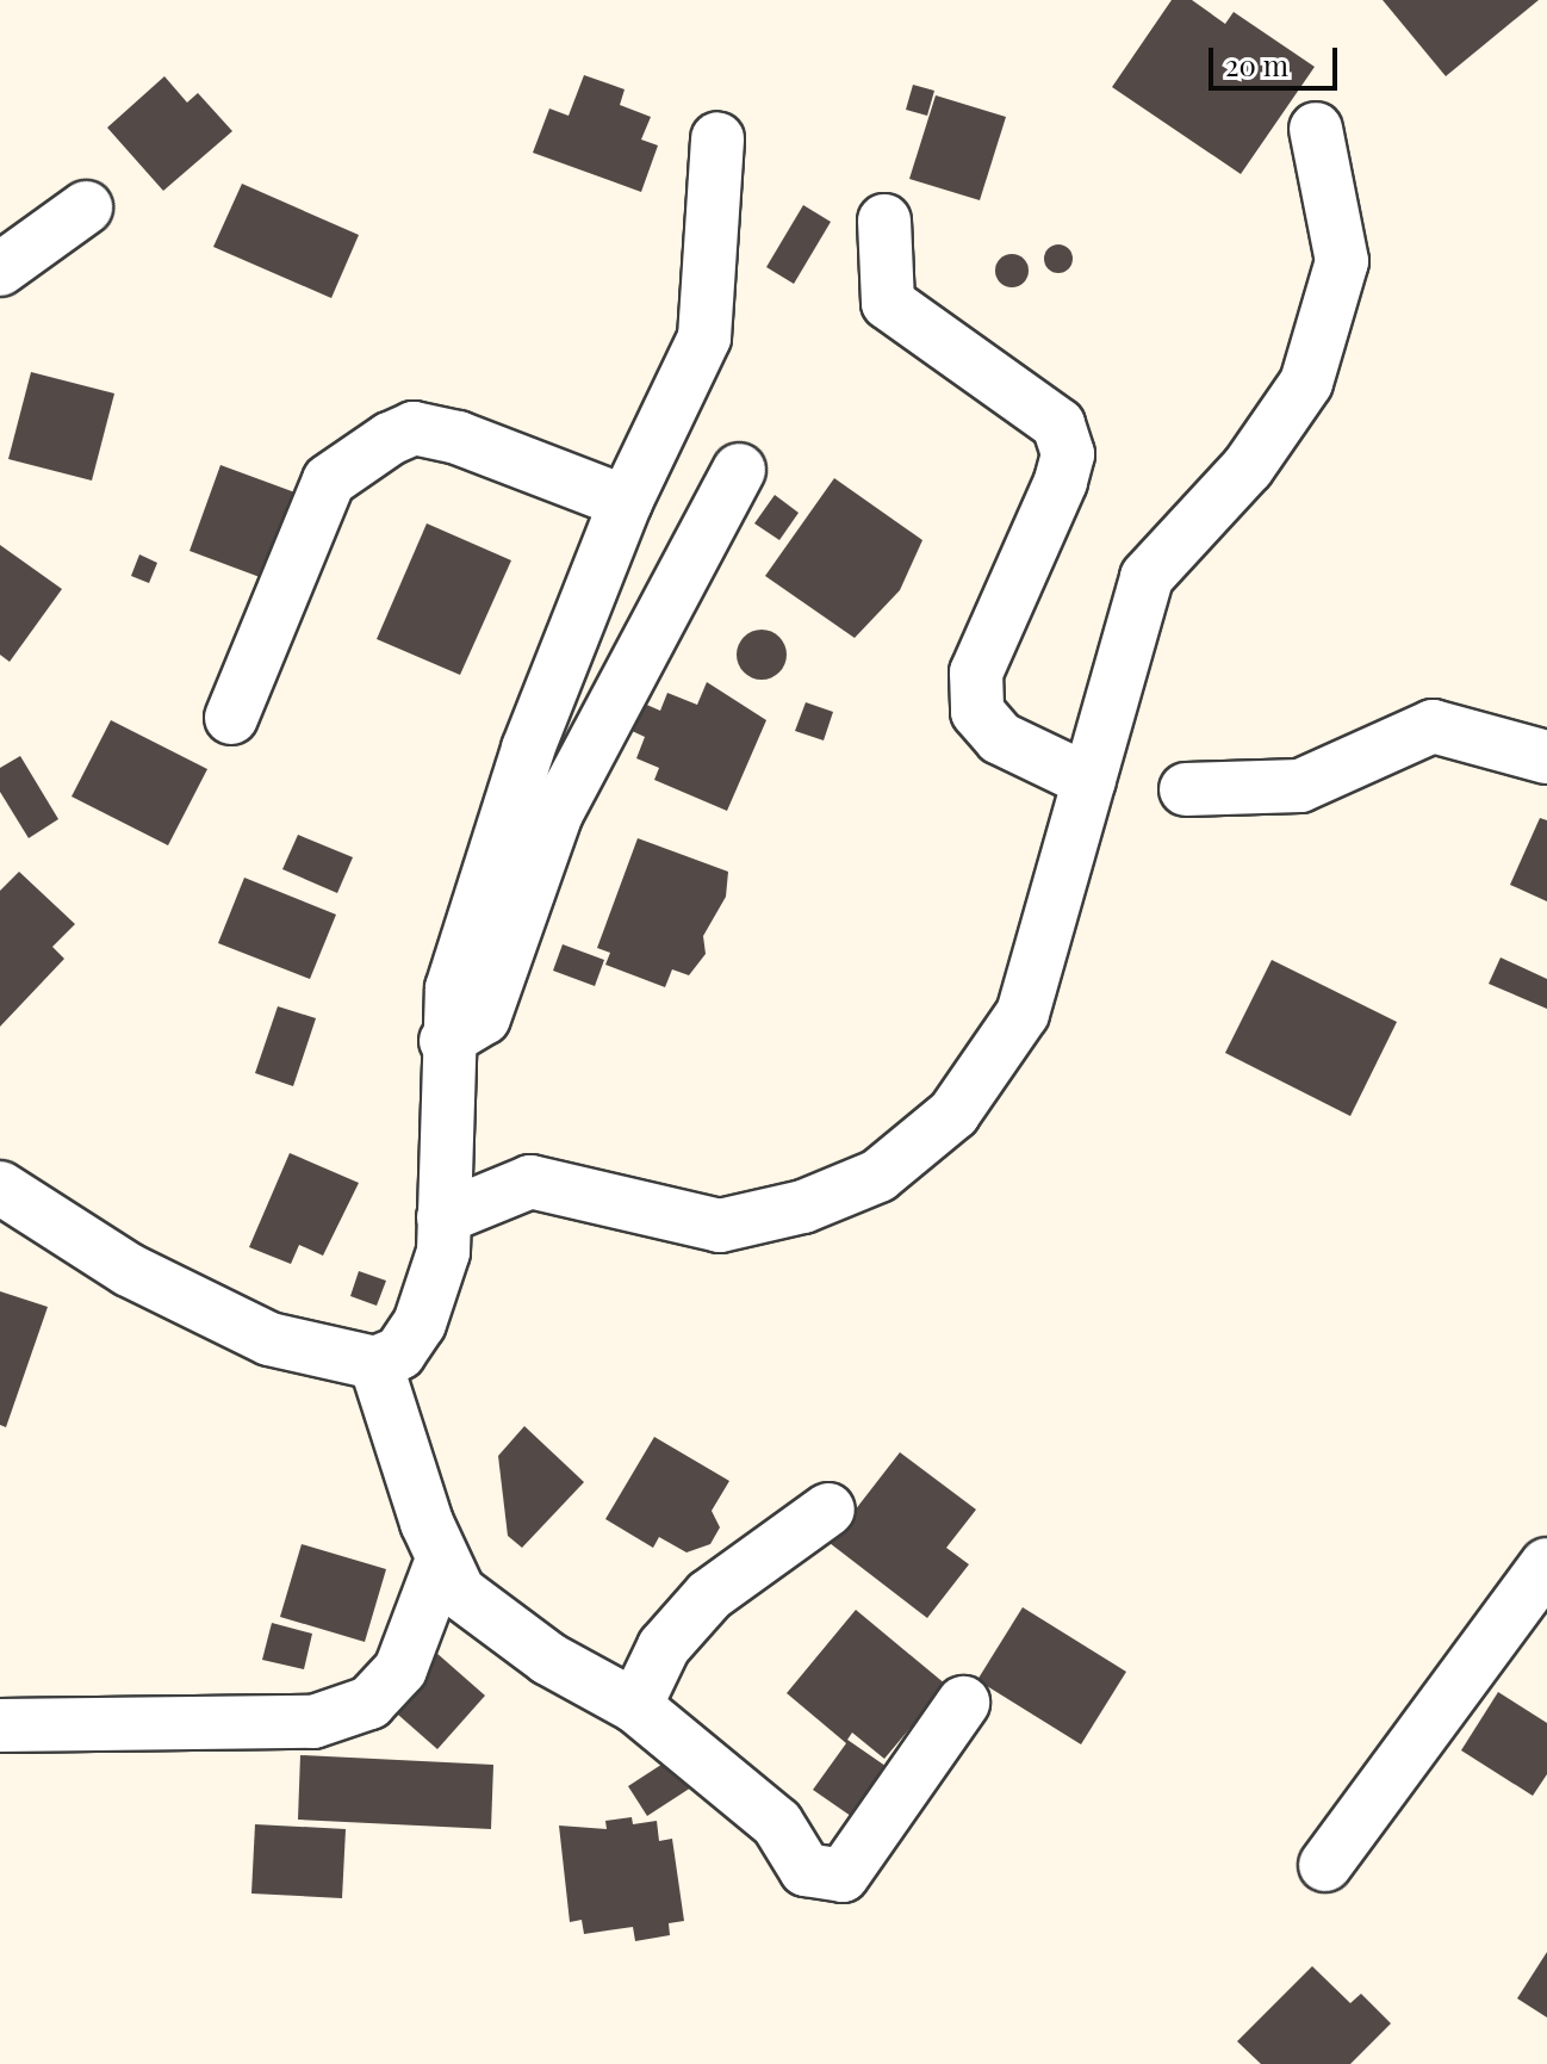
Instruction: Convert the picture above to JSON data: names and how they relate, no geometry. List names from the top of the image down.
{
  "scale_bar": "20 m"
}
